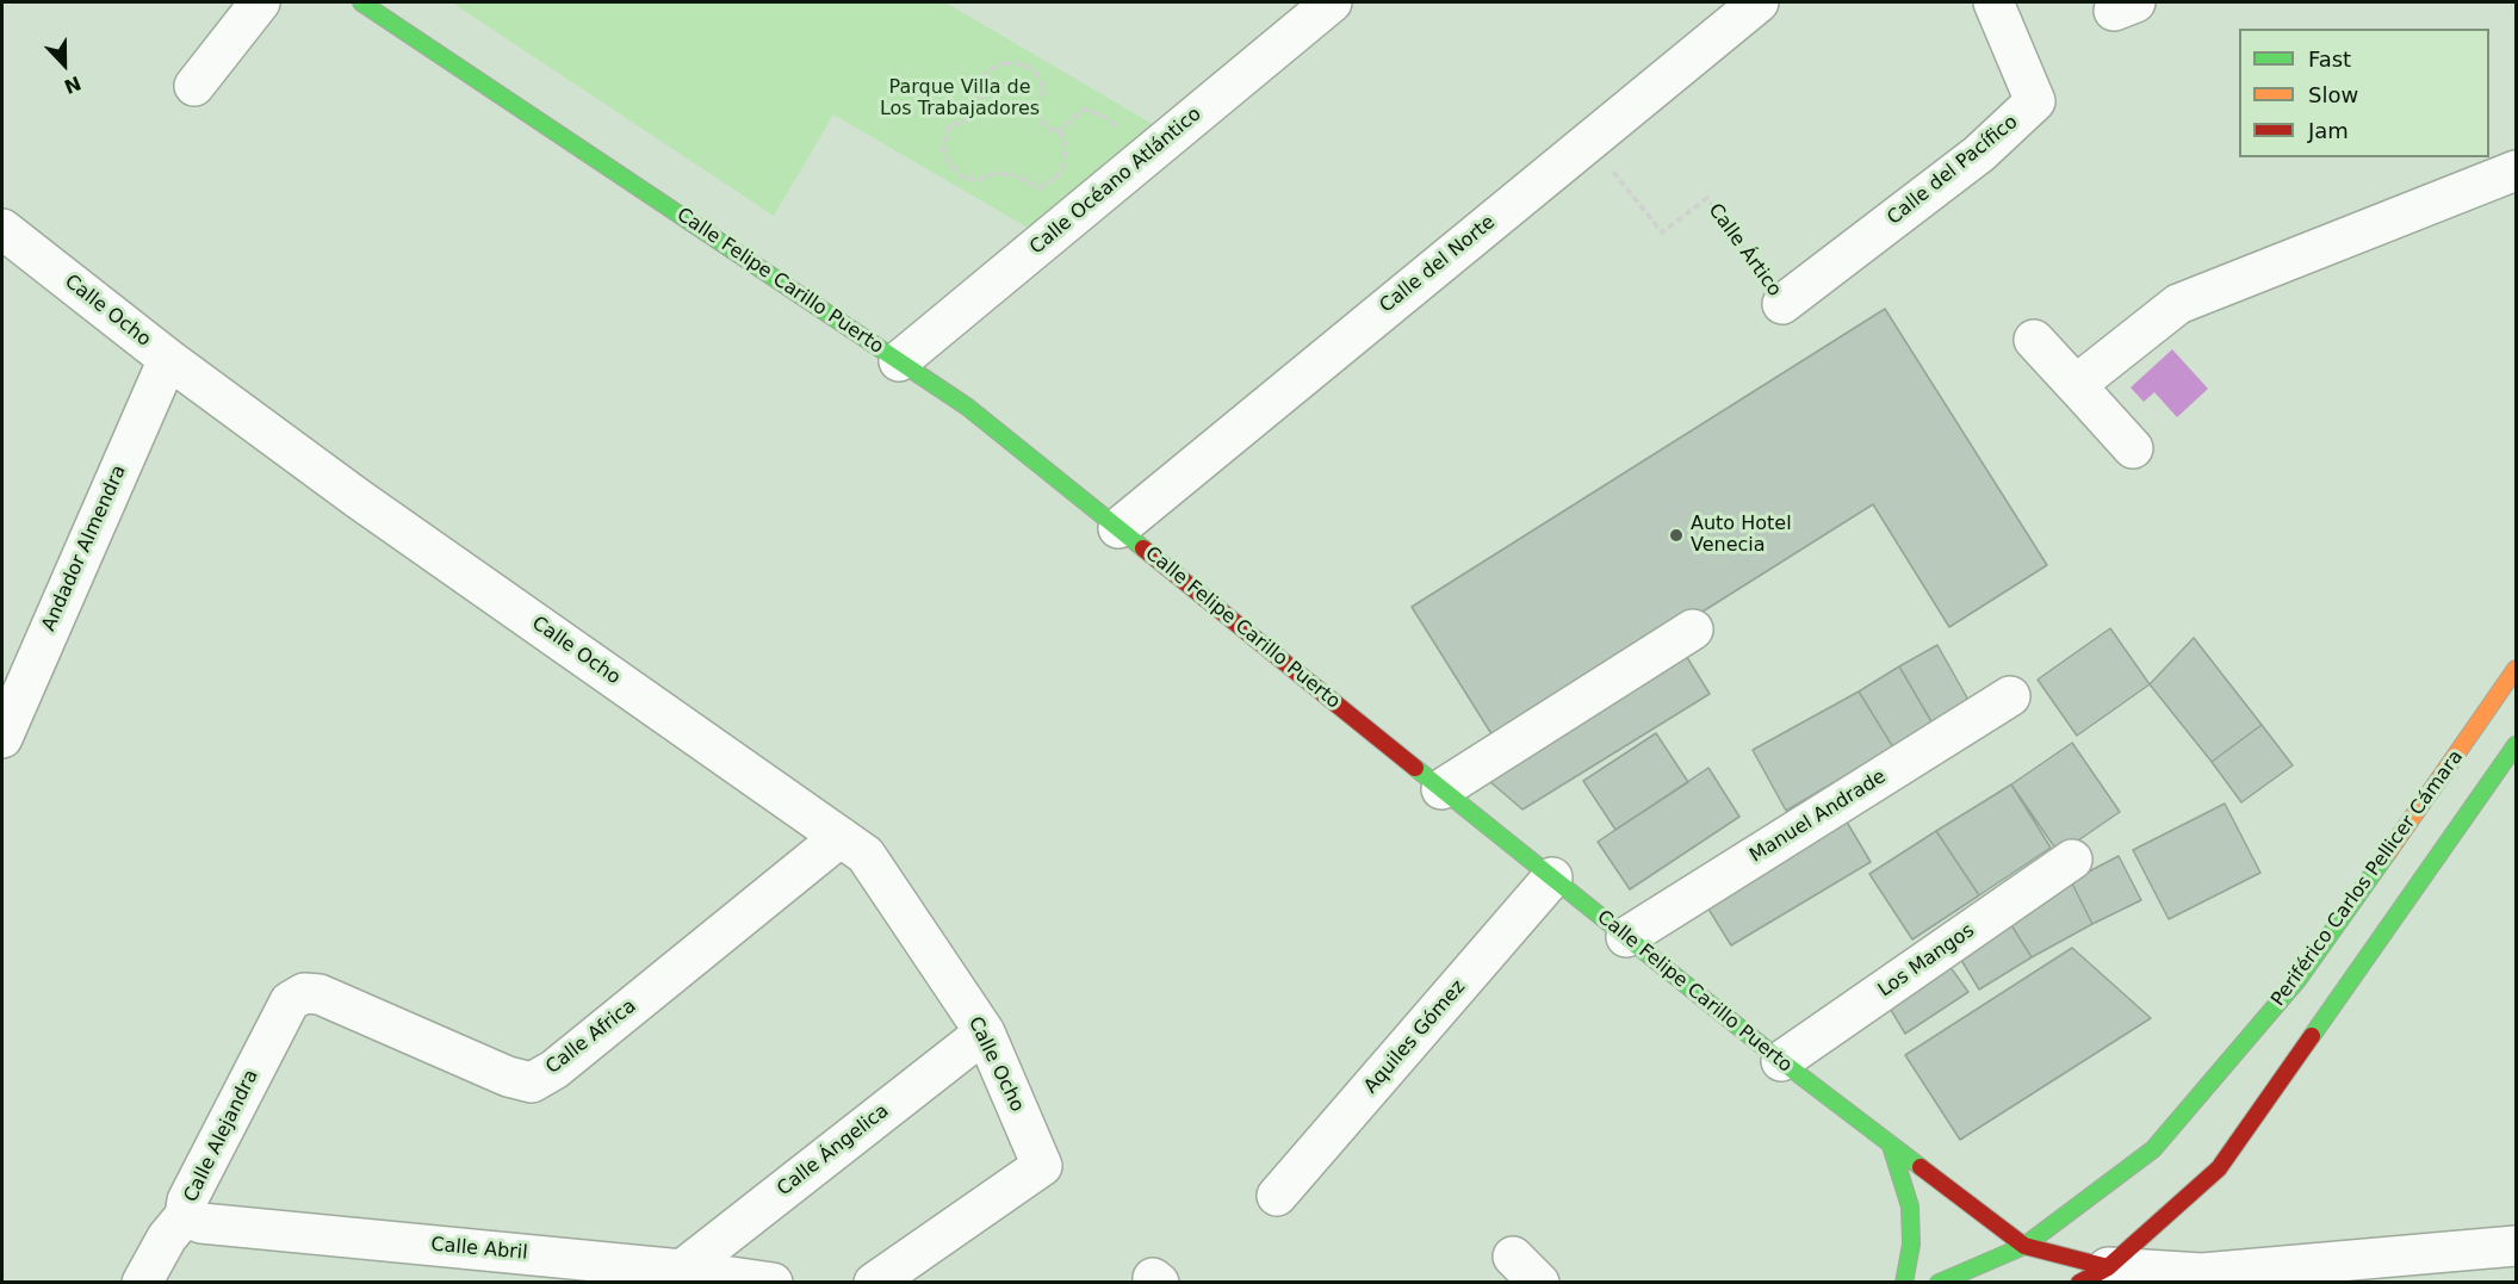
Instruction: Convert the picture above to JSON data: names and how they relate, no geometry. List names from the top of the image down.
{
  "streets": {
    "street": [
      "Calle del Pacífico",
      "Calle Océano Atlántico",
      "Calle del Norte",
      "Calle Felipe Carillo Puerto",
      "Calle Ocho",
      "Andador Almendra",
      "Manuel Andrade",
      "Periférico Carlos Pellicer Cámara",
      "Los Mangos",
      "Calle Africa",
      "Aquiles Gómez",
      "Calle Alejandra",
      "Calle Ángelica",
      "Calle Abril"
    ],
    "path": ["Calle Ártico"]
  },
  "crossings": [
    ["Calle del Pacífico", "Calle Ártico"],
    ["Calle Océano Atlántico", "Calle Felipe Carillo Puerto"],
    ["Calle Ártico", "Calle del Norte"],
    ["Calle del Norte", "Calle Felipe Carillo Puerto"],
    ["Calle Felipe Carillo Puerto", "Manuel Andrade"],
    ["Calle Felipe Carillo Puerto", "Periférico Carlos Pellicer Cámara"],
    ["Calle Felipe Carillo Puerto", "Los Mangos"],
    ["Calle Felipe Carillo Puerto", "Aquiles Gómez"],
    ["Calle Ocho", "Andador Almendra"],
    ["Calle Ocho", "Calle Africa"],
    ["Calle Ocho", "Calle Ángelica"],
    ["Calle Africa", "Calle Alejandra"],
    ["Calle Alejandra", "Calle Abril"],
    ["Calle Ángelica", "Calle Abril"]
  ],
  "parks": ["Parque Villa de Los Trabajadores"],
  "places": ["Auto Hotel Venecia"],
  "legend": ["Fast", "Slow", "Jam"],
  "north": "bottom"
}
